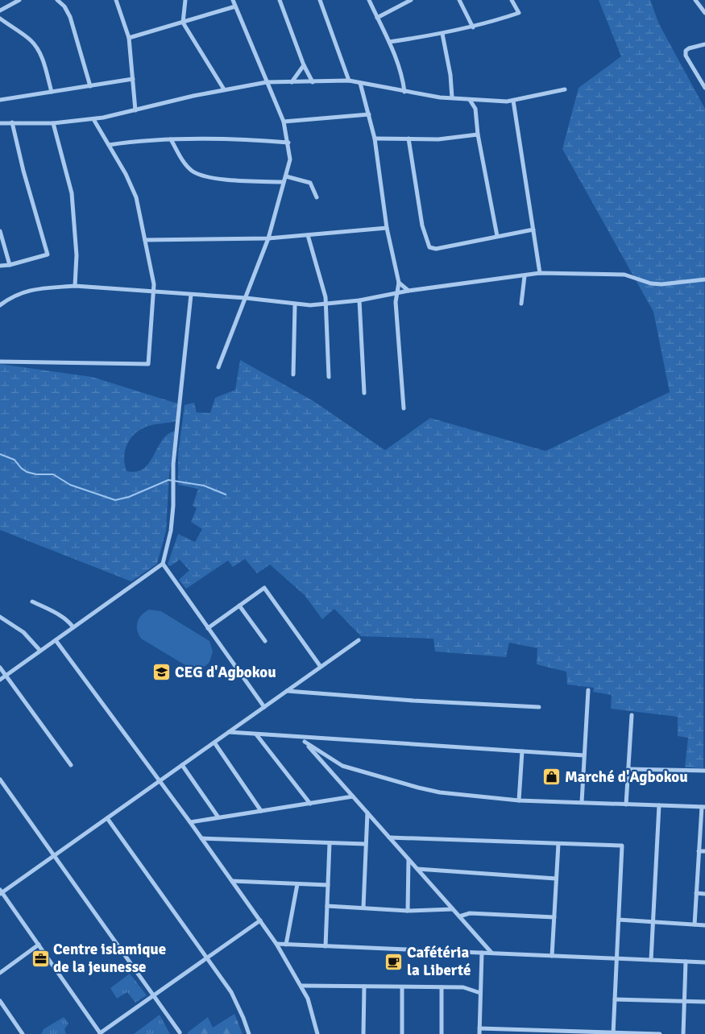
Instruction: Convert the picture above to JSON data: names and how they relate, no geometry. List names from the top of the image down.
{
  "places": {
    "school or university": ["CEG d'Agbokou"],
    "shop": ["Marché d'Agbokou"],
    "office": ["Centre islamique de la jeunesse"],
    "cafe": ["Cafétéria la Liberté"]
  }
}
